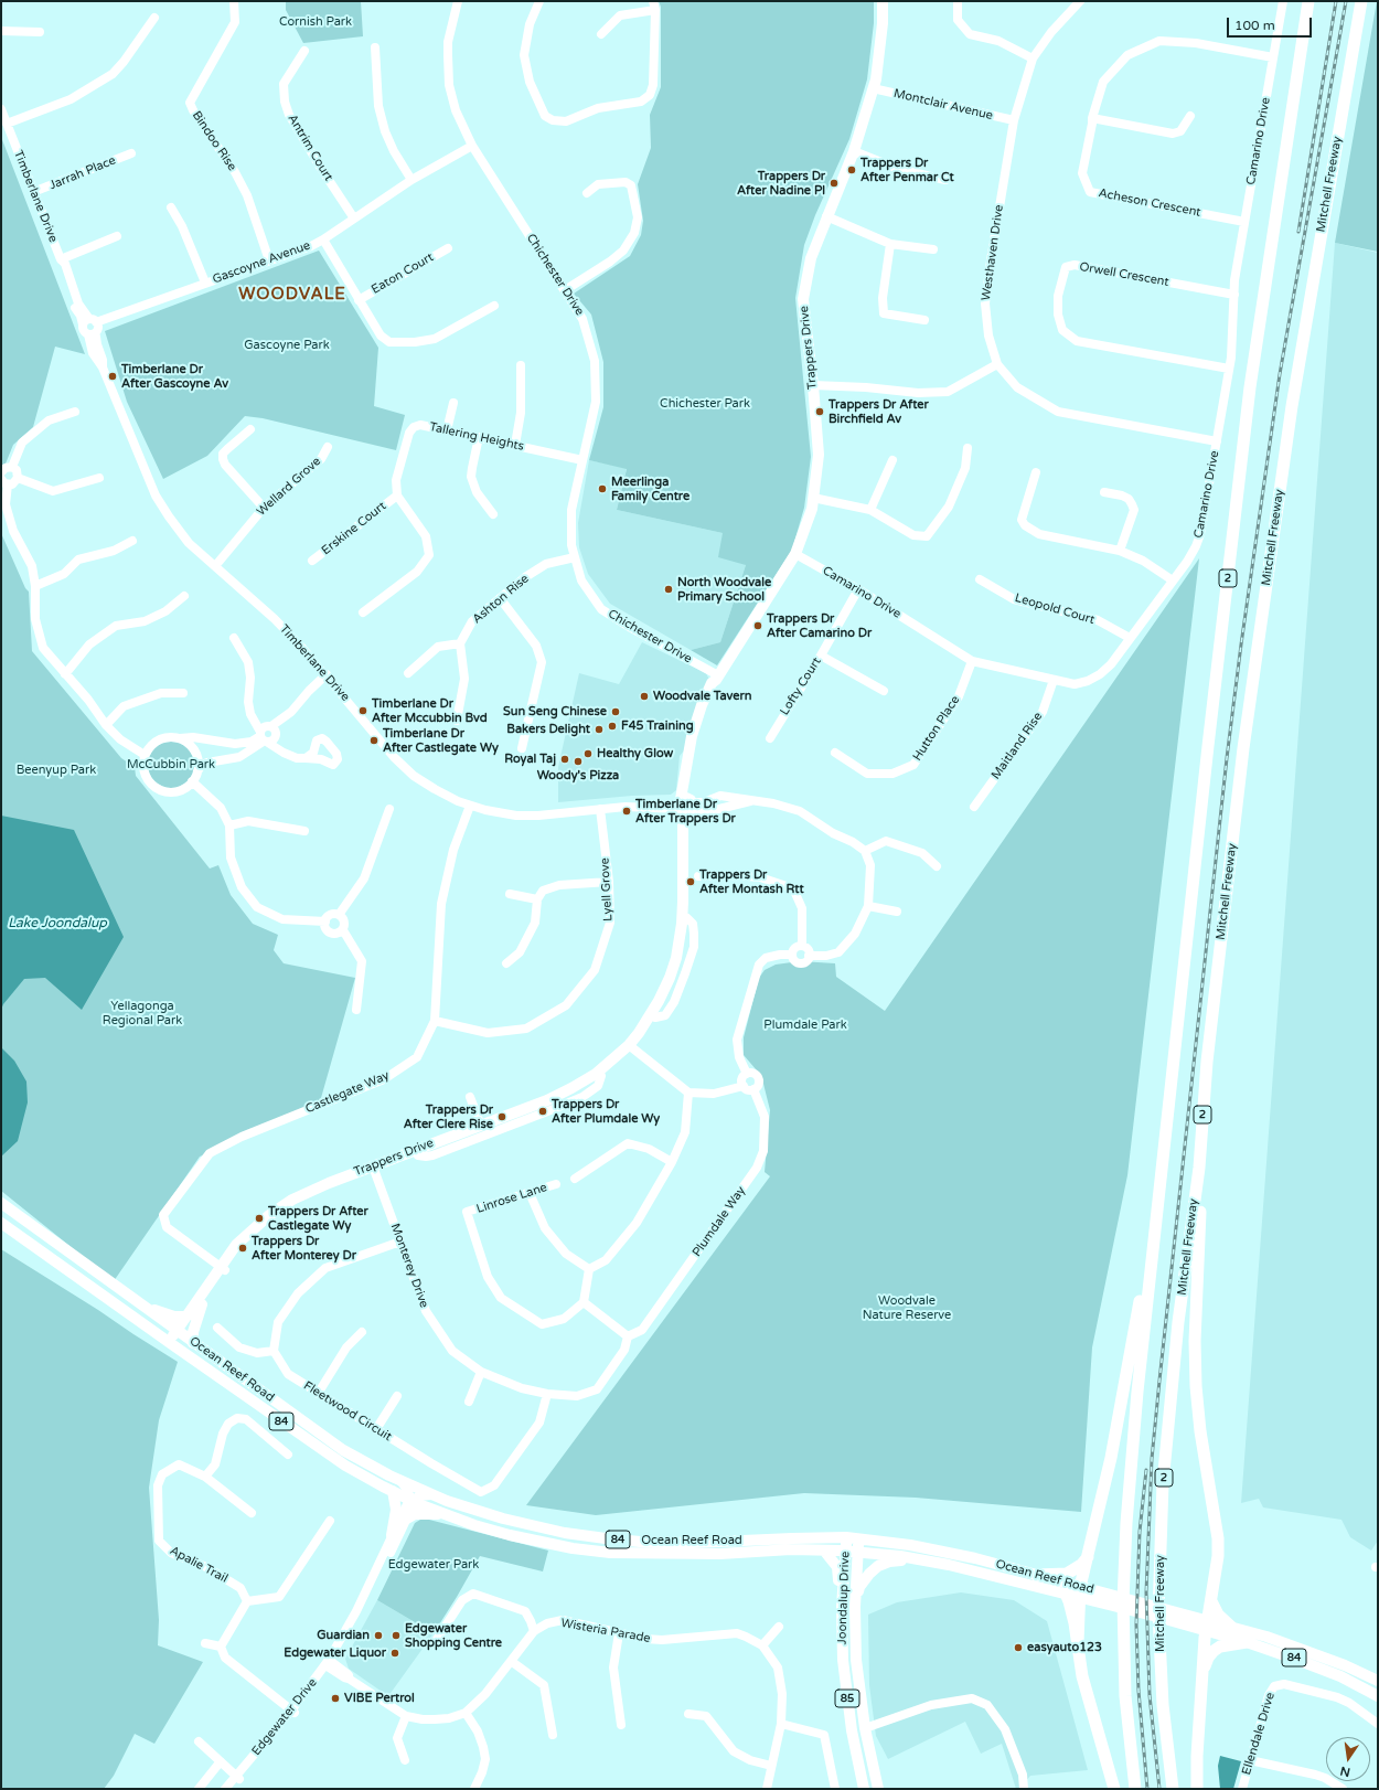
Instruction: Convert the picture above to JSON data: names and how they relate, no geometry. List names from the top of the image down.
{
  "streets": {
    "highway": ["Mitchell Freeway", "2"],
    "main road": [
      "Trappers Drive",
      "Ocean Reef Road",
      "84",
      "Joondalup Drive",
      "85"
    ],
    "street": [
      "Montclair Avenue",
      "Bindoo Rise",
      "Camarino Drive",
      "Antrim Court",
      "Jarrah Place",
      "Timberlane Drive",
      "Acheson Crescent",
      "Westhaven Drive",
      "Gascoyne Avenue",
      "Eaton Court",
      "Chichester Drive",
      "Orwell Crescent",
      "Tallering Heights",
      "Wellard Grove",
      "Erskine Court",
      "Ashton Rise",
      "Leopold Court",
      "Lofty Court",
      "Hutton Place",
      "Maitland Rise",
      "Lyell Grove",
      "Castlegate Way",
      "Linrose Lane",
      "Plumdale Way",
      "Monterey Drive",
      "Fleetwood Circuit",
      "Apalie Trail",
      "Wisteria Parade",
      "Edgewater Drive",
      "Ellendale Drive"
    ]
  },
  "crossings": [
    ["Montclair Avenue", "Westhaven Drive"],
    ["Montclair Avenue", "Trappers Drive"],
    ["Bindoo Rise", "Gascoyne Avenue"],
    ["Camarino Drive", "Acheson Crescent"],
    ["Camarino Drive", "Westhaven Drive"],
    ["Camarino Drive", "Orwell Crescent"],
    ["Camarino Drive", "Trappers Drive"],
    ["Camarino Drive", "Leopold Court"],
    ["Camarino Drive", "Lofty Court"],
    ["Camarino Drive", "Hutton Place"],
    ["Camarino Drive", "Maitland Rise"],
    ["Antrim Court", "Gascoyne Avenue"],
    ["Jarrah Place", "Timberlane Drive"],
    ["Timberlane Drive", "Gascoyne Avenue"],
    ["Timberlane Drive", "Trappers Drive"],
    ["Timberlane Drive", "Wellard Grove"],
    ["Timberlane Drive", "Lyell Grove"],
    ["Timberlane Drive", "Castlegate Way"],
    ["Gascoyne Avenue", "Chichester Drive"],
    ["Chichester Drive", "Trappers Drive"],
    ["Chichester Drive", "Tallering Heights"],
    ["Chichester Drive", "Ashton Rise"],
    ["Trappers Drive", "Castlegate Way"],
    ["Trappers Drive", "Monterey Drive"],
    ["Trappers Drive", "Ocean Reef Road"],
    ["Tallering Heights", "Erskine Court"],
    ["Lyell Grove", "Castlegate Way"],
    ["Plumdale Way", "Monterey Drive"],
    ["Monterey Drive", "Fleetwood Circuit"],
    ["Ocean Reef Road", "Joondalup Drive"],
    ["Ocean Reef Road", "Edgewater Drive"],
    ["Wisteria Parade", "Edgewater Drive"]
  ],
  "districts": ["WOODVALE"],
  "water": ["Lake Joondalup"],
  "parks": [
    "Cornish Park",
    "Gascoyne Park",
    "Chichester Park",
    "McCubbin Park",
    "Beenyup Park",
    "Yellagonga Regional Park",
    "Plumdale Park",
    "Woodvale Nature Reserve",
    "Edgewater Park"
  ],
  "places": [
    "Trappers Dr After Penmar Ct",
    "Trappers Dr After Nadine Pl",
    "Timberlane Dr After Gascoyne Av",
    "Trappers Dr After Birchfield Av",
    "Meerlinga Family Centre",
    "North Woodvale Primary School",
    "Trappers Dr After Camarino Dr",
    "Woodvale Tavern",
    "Timberlane Dr After Mccubbin Bvd",
    "Sun Seng Chinese",
    "F45 Training",
    "Bakers Delight",
    "Timberlane Dr After Castlegate Wy",
    "Healthy Glow",
    "Royal Taj",
    "Woody's Pizza",
    "Timberlane Dr After Trappers Dr",
    "Trappers Dr After Montash Rtt",
    "Trappers Dr After Plumdale Wy",
    "Trappers Dr After Clere Rise",
    "Trappers Dr After Castlegate Wy",
    "Trappers Dr After Monterey Dr",
    "Guardian",
    "Edgewater Shopping Centre",
    "easyauto123",
    "Edgewater Liquor",
    "VIBE Pertrol"
  ],
  "scale_bar": "100 m",
  "north": "bottom"
}
